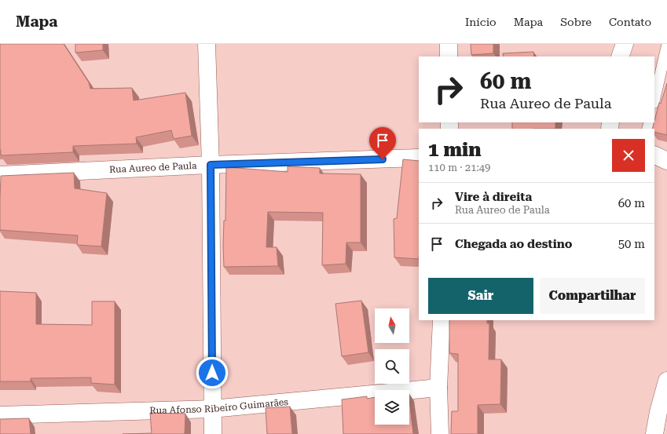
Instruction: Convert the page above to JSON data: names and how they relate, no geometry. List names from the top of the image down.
{
  "streets": {
    "street": ["Rua Aureo de Paula", "Rua Afonso Ribeiro Guimarães"]
  },
  "north": "top",
  "page": {
    "header": "Mapa",
    "nav": [
      "Início",
      "Mapa",
      "Sobre",
      "Contato"
    ],
    "turn": ["60 m", "Rua Aureo de Paula"],
    "heading": ["1 min", "110 m · 21:49"],
    "list": [
      {
        "name": "Vire à direita",
        "note": "Rua Aureo de Paula",
        "value": "60 m"
      },
      {
        "name": "Chegada ao destino",
        "value": "50 m"
      }
    ],
    "buttons": ["Sair", "Compartilhar"]
  }
}
